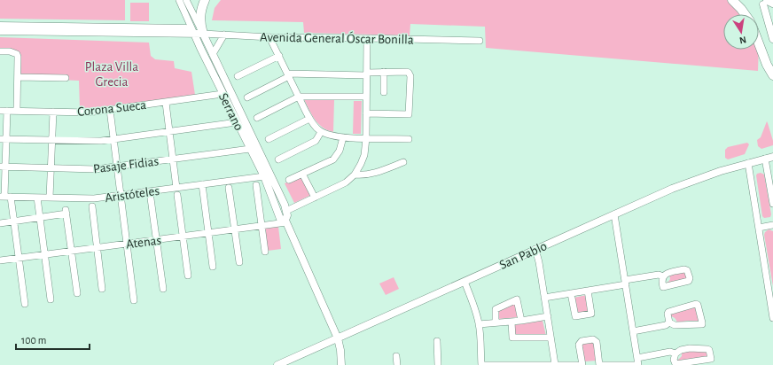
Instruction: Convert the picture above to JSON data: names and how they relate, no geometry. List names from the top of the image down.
{
  "streets": {
    "main road": ["Avenida General Óscar Bonilla", "Serrano", "San Pablo"],
    "street": [
      "Corona Sueca",
      "Pasaje Fidias",
      "Aristóteles",
      "Atenas"
    ]
  },
  "crossings": [
    ["Avenida General Óscar Bonilla", "Serrano"],
    ["Corona Sueca", "Serrano"],
    ["Serrano", "Pasaje Fidias"],
    ["Serrano", "Aristóteles"],
    ["Serrano", "Atenas"],
    ["Serrano", "San Pablo"]
  ],
  "parks": ["Plaza Villa Grecia"],
  "scale_bar": "100 m",
  "north": "bottom"
}
